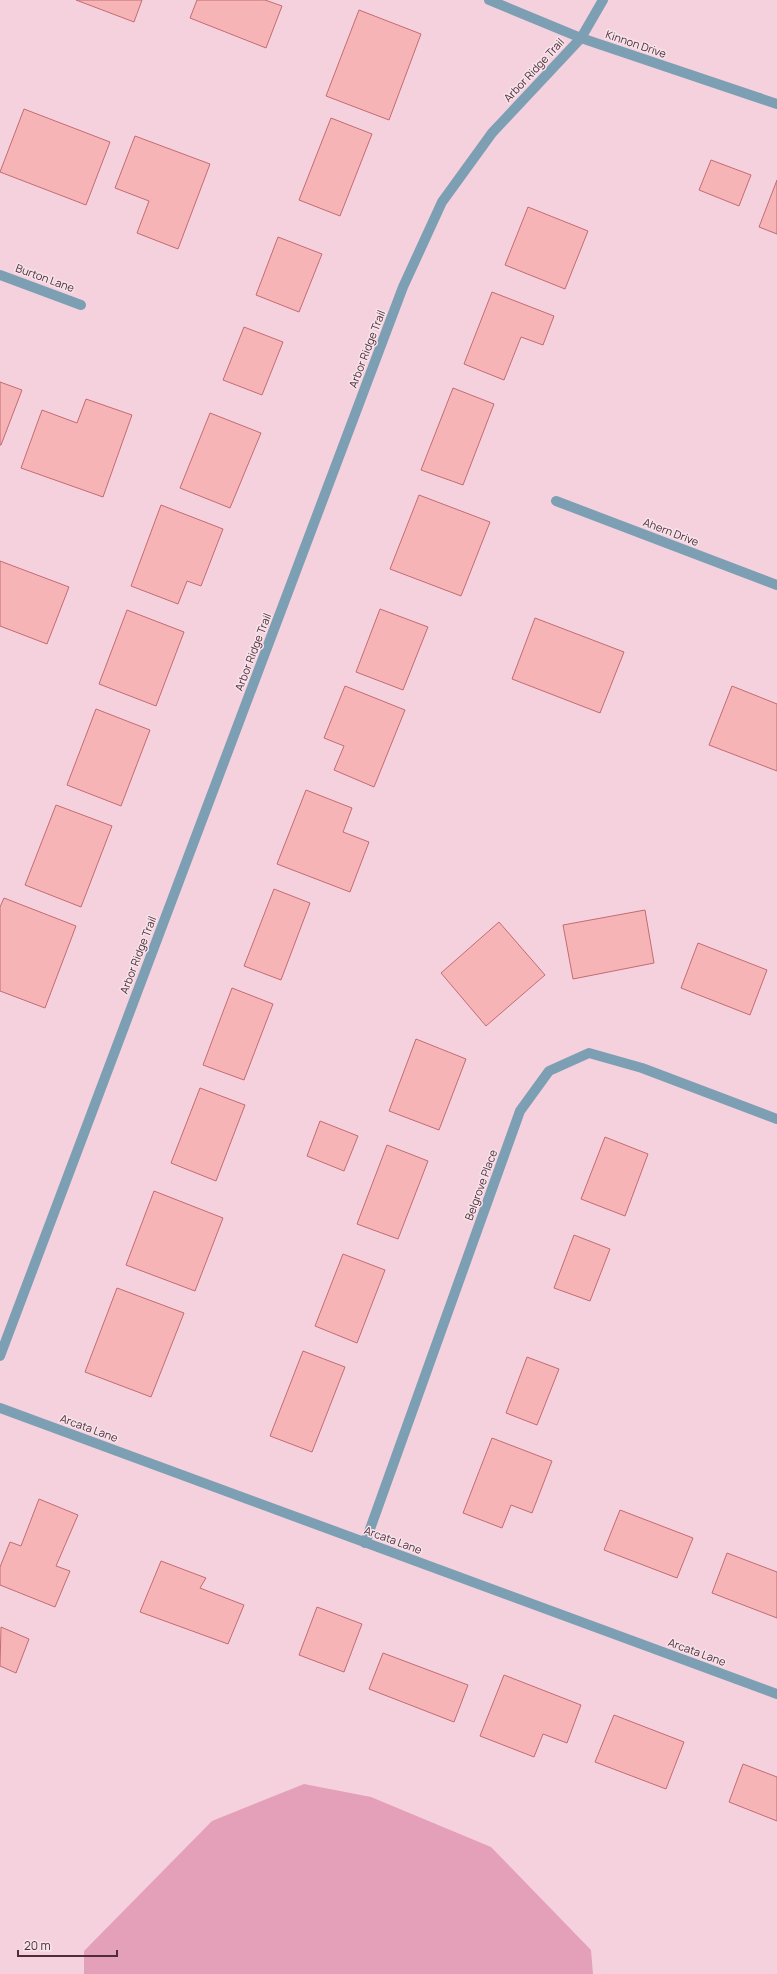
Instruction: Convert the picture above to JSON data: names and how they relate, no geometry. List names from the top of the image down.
{
  "streets": {
    "street": [
      "Kinnon Drive",
      "Arbor Ridge Trail",
      "Burton Lane",
      "Ahern Drive",
      "Belgrove Place",
      "Arcata Lane"
    ]
  },
  "crossings": [
    ["Kinnon Drive", "Arbor Ridge Trail"],
    ["Belgrove Place", "Arcata Lane"]
  ],
  "scale_bar": "20 m"
}
